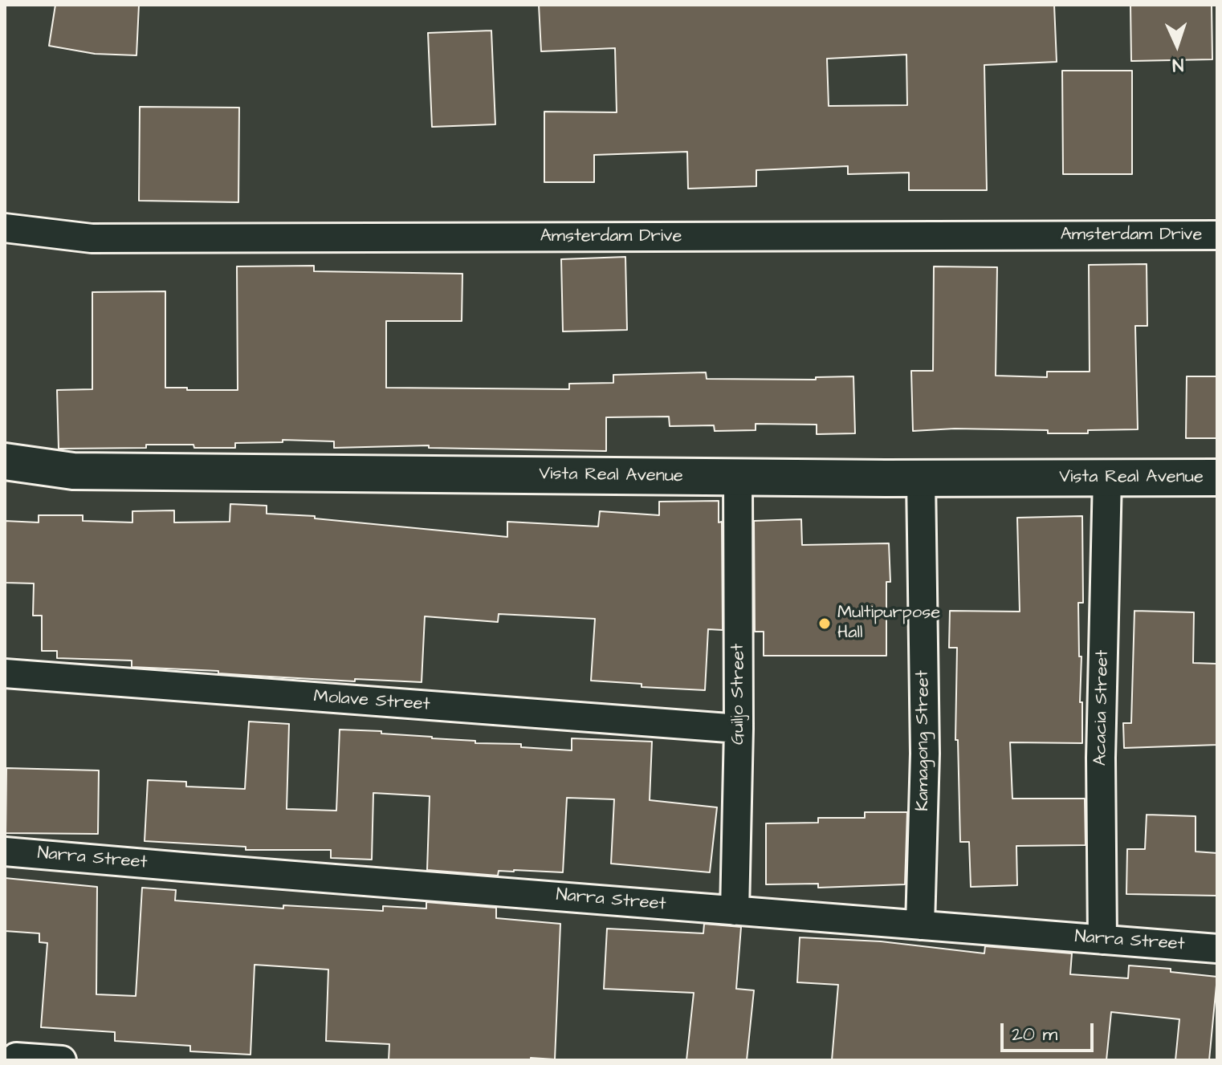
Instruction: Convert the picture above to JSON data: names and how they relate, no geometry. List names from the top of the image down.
{
  "streets": {
    "street": [
      "Amsterdam Drive",
      "Vista Real Avenue",
      "Guiljo Street",
      "Molave Street",
      "Acacia Street",
      "Kamagong Street",
      "Narra Street"
    ]
  },
  "crossings": [
    ["Vista Real Avenue", "Guiljo Street"],
    ["Vista Real Avenue", "Acacia Street"],
    ["Vista Real Avenue", "Kamagong Street"],
    ["Guiljo Street", "Molave Street"],
    ["Guiljo Street", "Narra Street"],
    ["Acacia Street", "Narra Street"],
    ["Kamagong Street", "Narra Street"]
  ],
  "places": ["Multipurpose Hall"],
  "scale_bar": "20 m",
  "north": "bottom"
}
